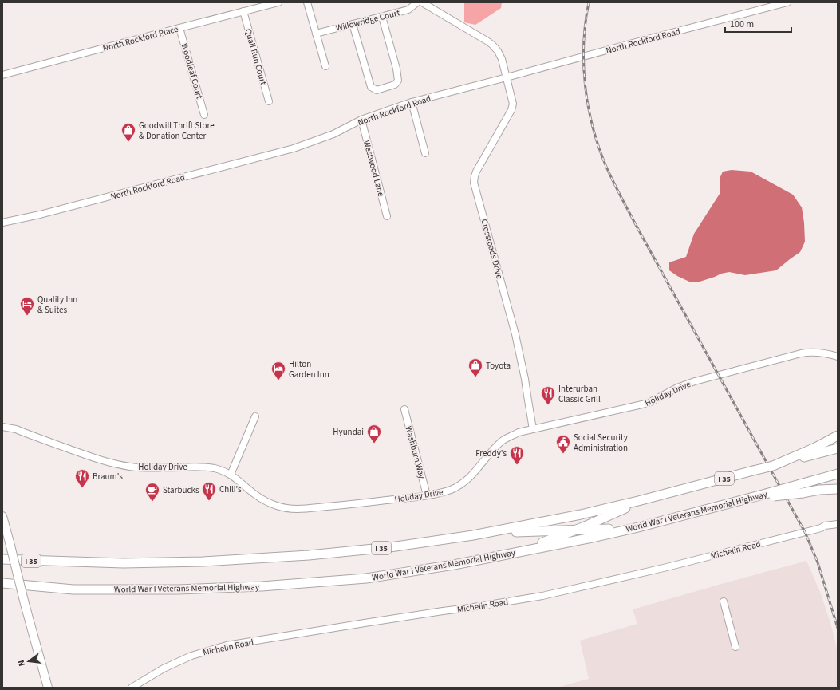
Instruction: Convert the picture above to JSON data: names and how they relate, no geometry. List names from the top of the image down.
{
  "streets": {
    "highway": ["I 35", "World War I Veterans Memorial Highway"],
    "street": [
      "Willowridge Court",
      "North Rockford Place",
      "North Rockford Road",
      "Quail Run Court",
      "Woodleaf Court",
      "Westwood Lane",
      "Crossroads Drive",
      "Holiday Drive",
      "Washburn Way",
      "Michelin Road"
    ]
  },
  "crossings": [
    ["North Rockford Place", "Quail Run Court"],
    ["North Rockford Place", "Woodleaf Court"],
    ["North Rockford Road", "Westwood Lane"],
    ["North Rockford Road", "Crossroads Drive"],
    ["Crossroads Drive", "Holiday Drive"],
    ["Holiday Drive", "Washburn Way"]
  ],
  "places": {
    "shop": ["Goodwill Thrift Store & Donation Center", "Toyota", "Hyundai"],
    "hotel": ["Quality Inn & Suites", "Hilton Garden Inn"],
    "restaurant": [
      "Interurban Classic Grill",
      "Freddy's",
      "Braum's",
      "Chili's"
    ],
    "public building": ["Social Security Administration"],
    "cafe": ["Starbucks"]
  },
  "scale_bar": "100 m",
  "north": "left"
}
